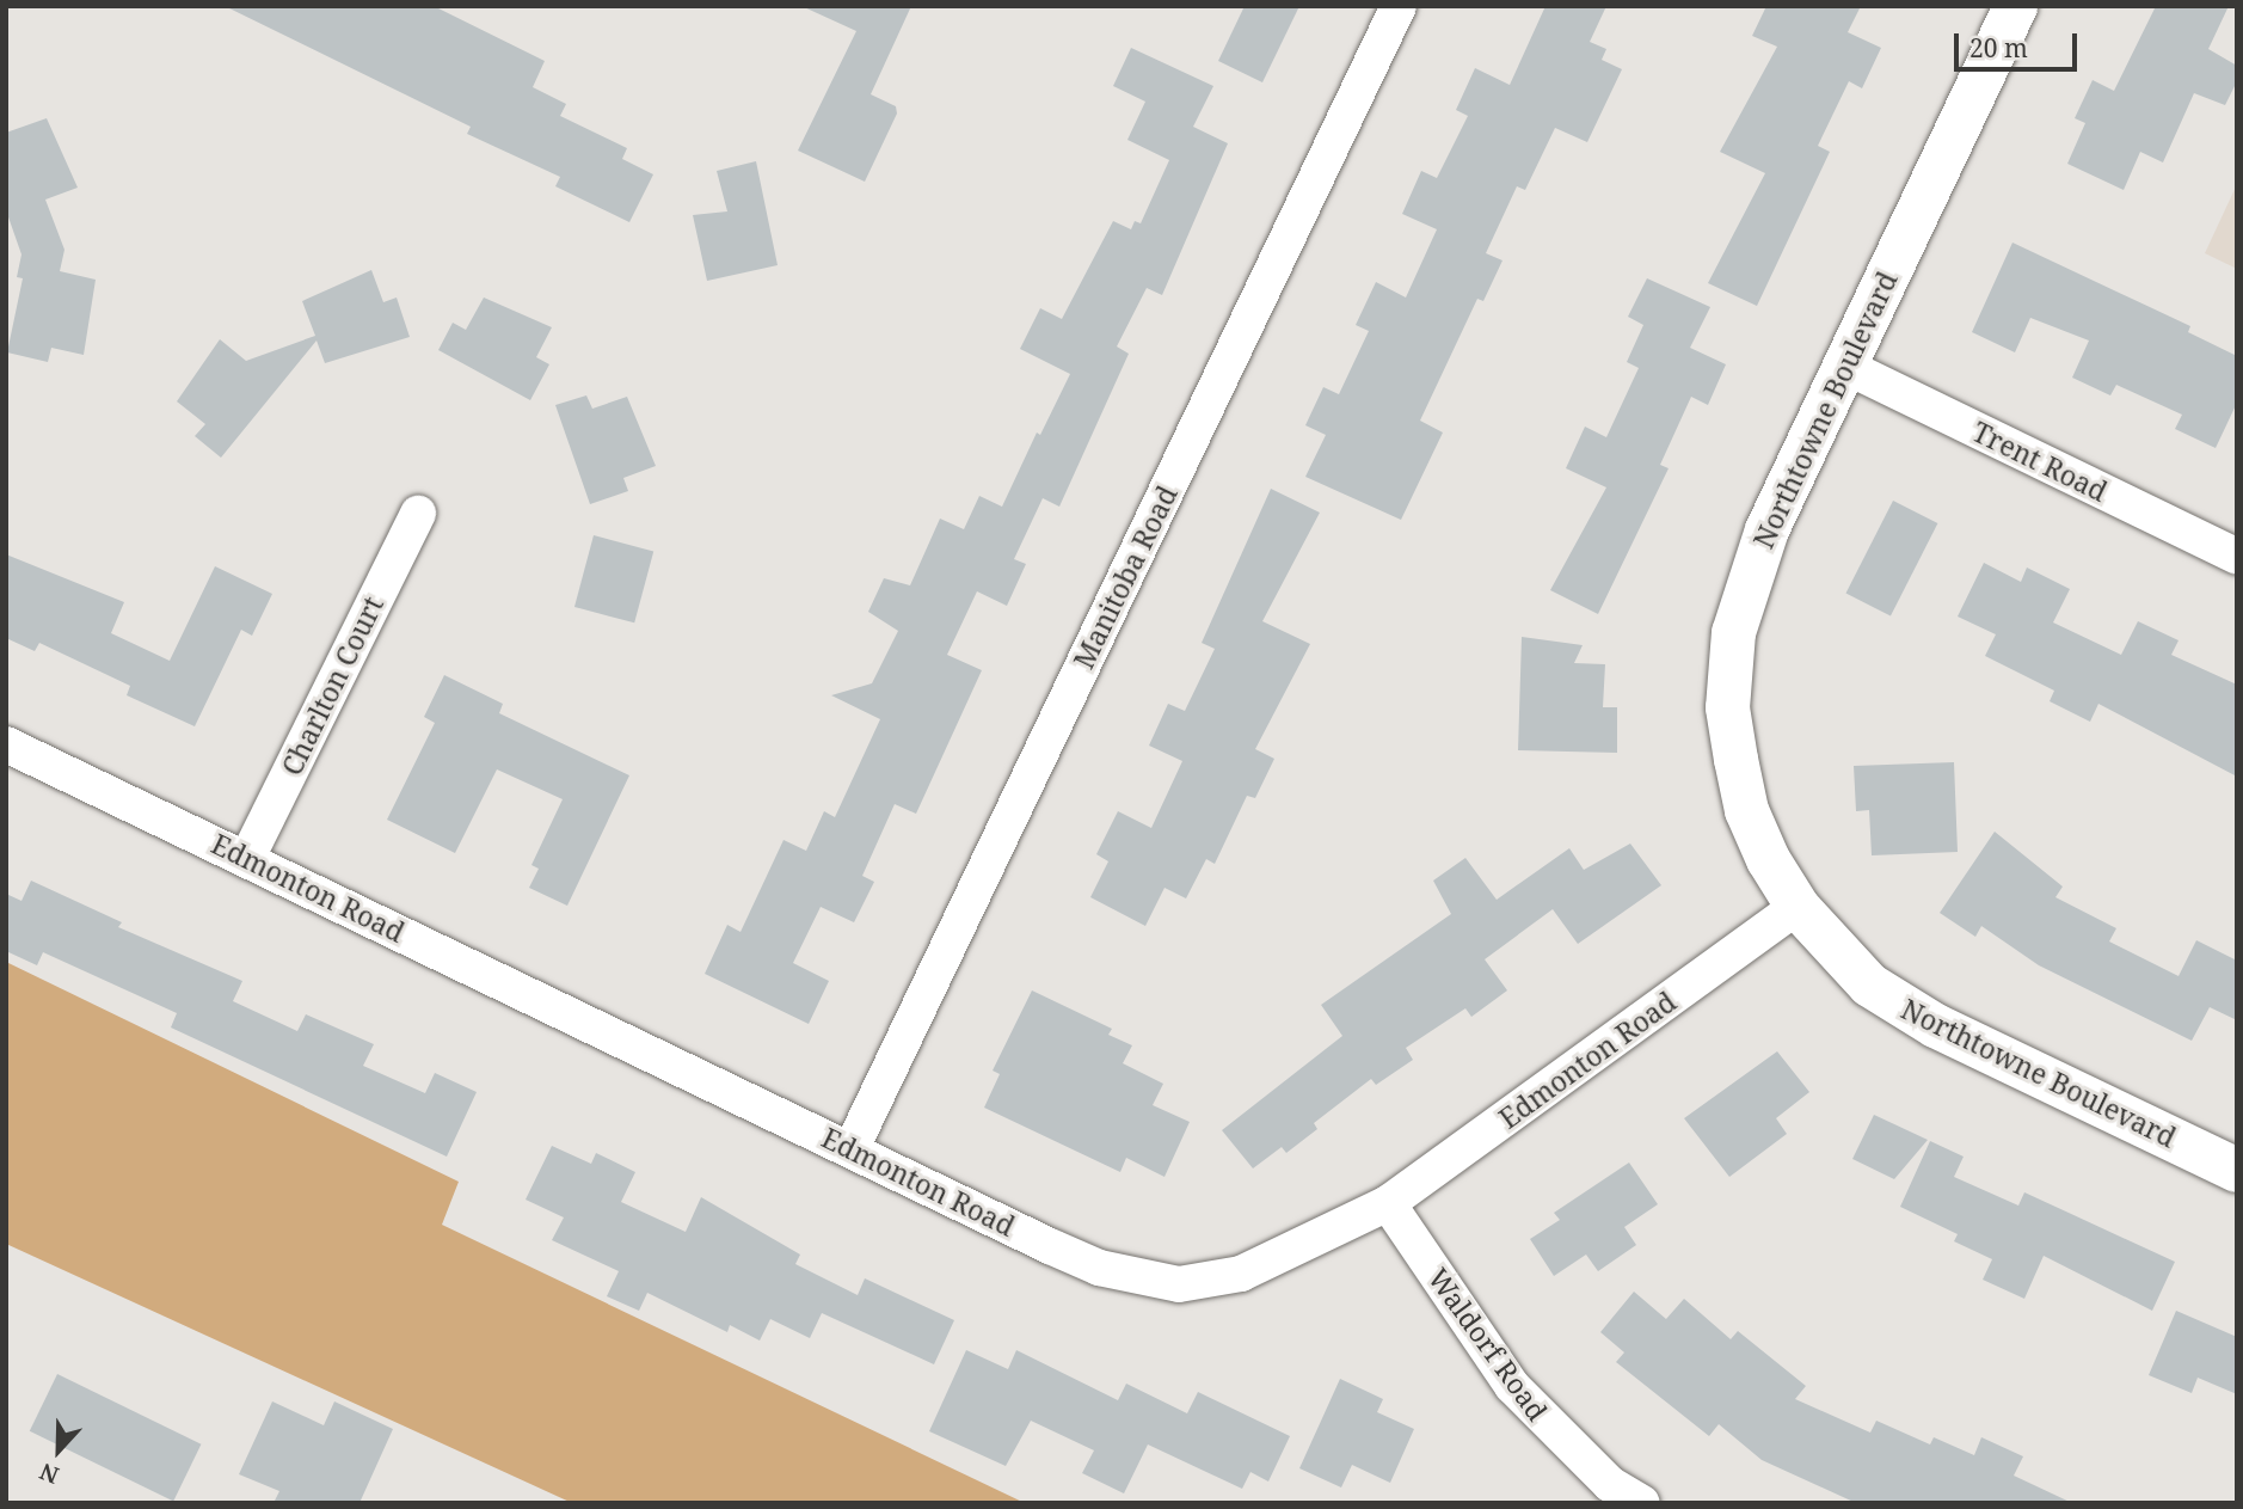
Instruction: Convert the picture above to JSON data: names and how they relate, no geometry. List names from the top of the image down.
{
  "streets": {
    "street": [
      "Northtowne Boulevard",
      "Trent Road",
      "Manitoba Road",
      "Charlton Court",
      "Edmonton Road",
      "Waldorf Road"
    ]
  },
  "crossings": [
    ["Northtowne Boulevard", "Trent Road"],
    ["Northtowne Boulevard", "Edmonton Road"],
    ["Manitoba Road", "Edmonton Road"],
    ["Charlton Court", "Edmonton Road"],
    ["Edmonton Road", "Waldorf Road"]
  ],
  "scale_bar": "20 m",
  "north": "bottom"
}
